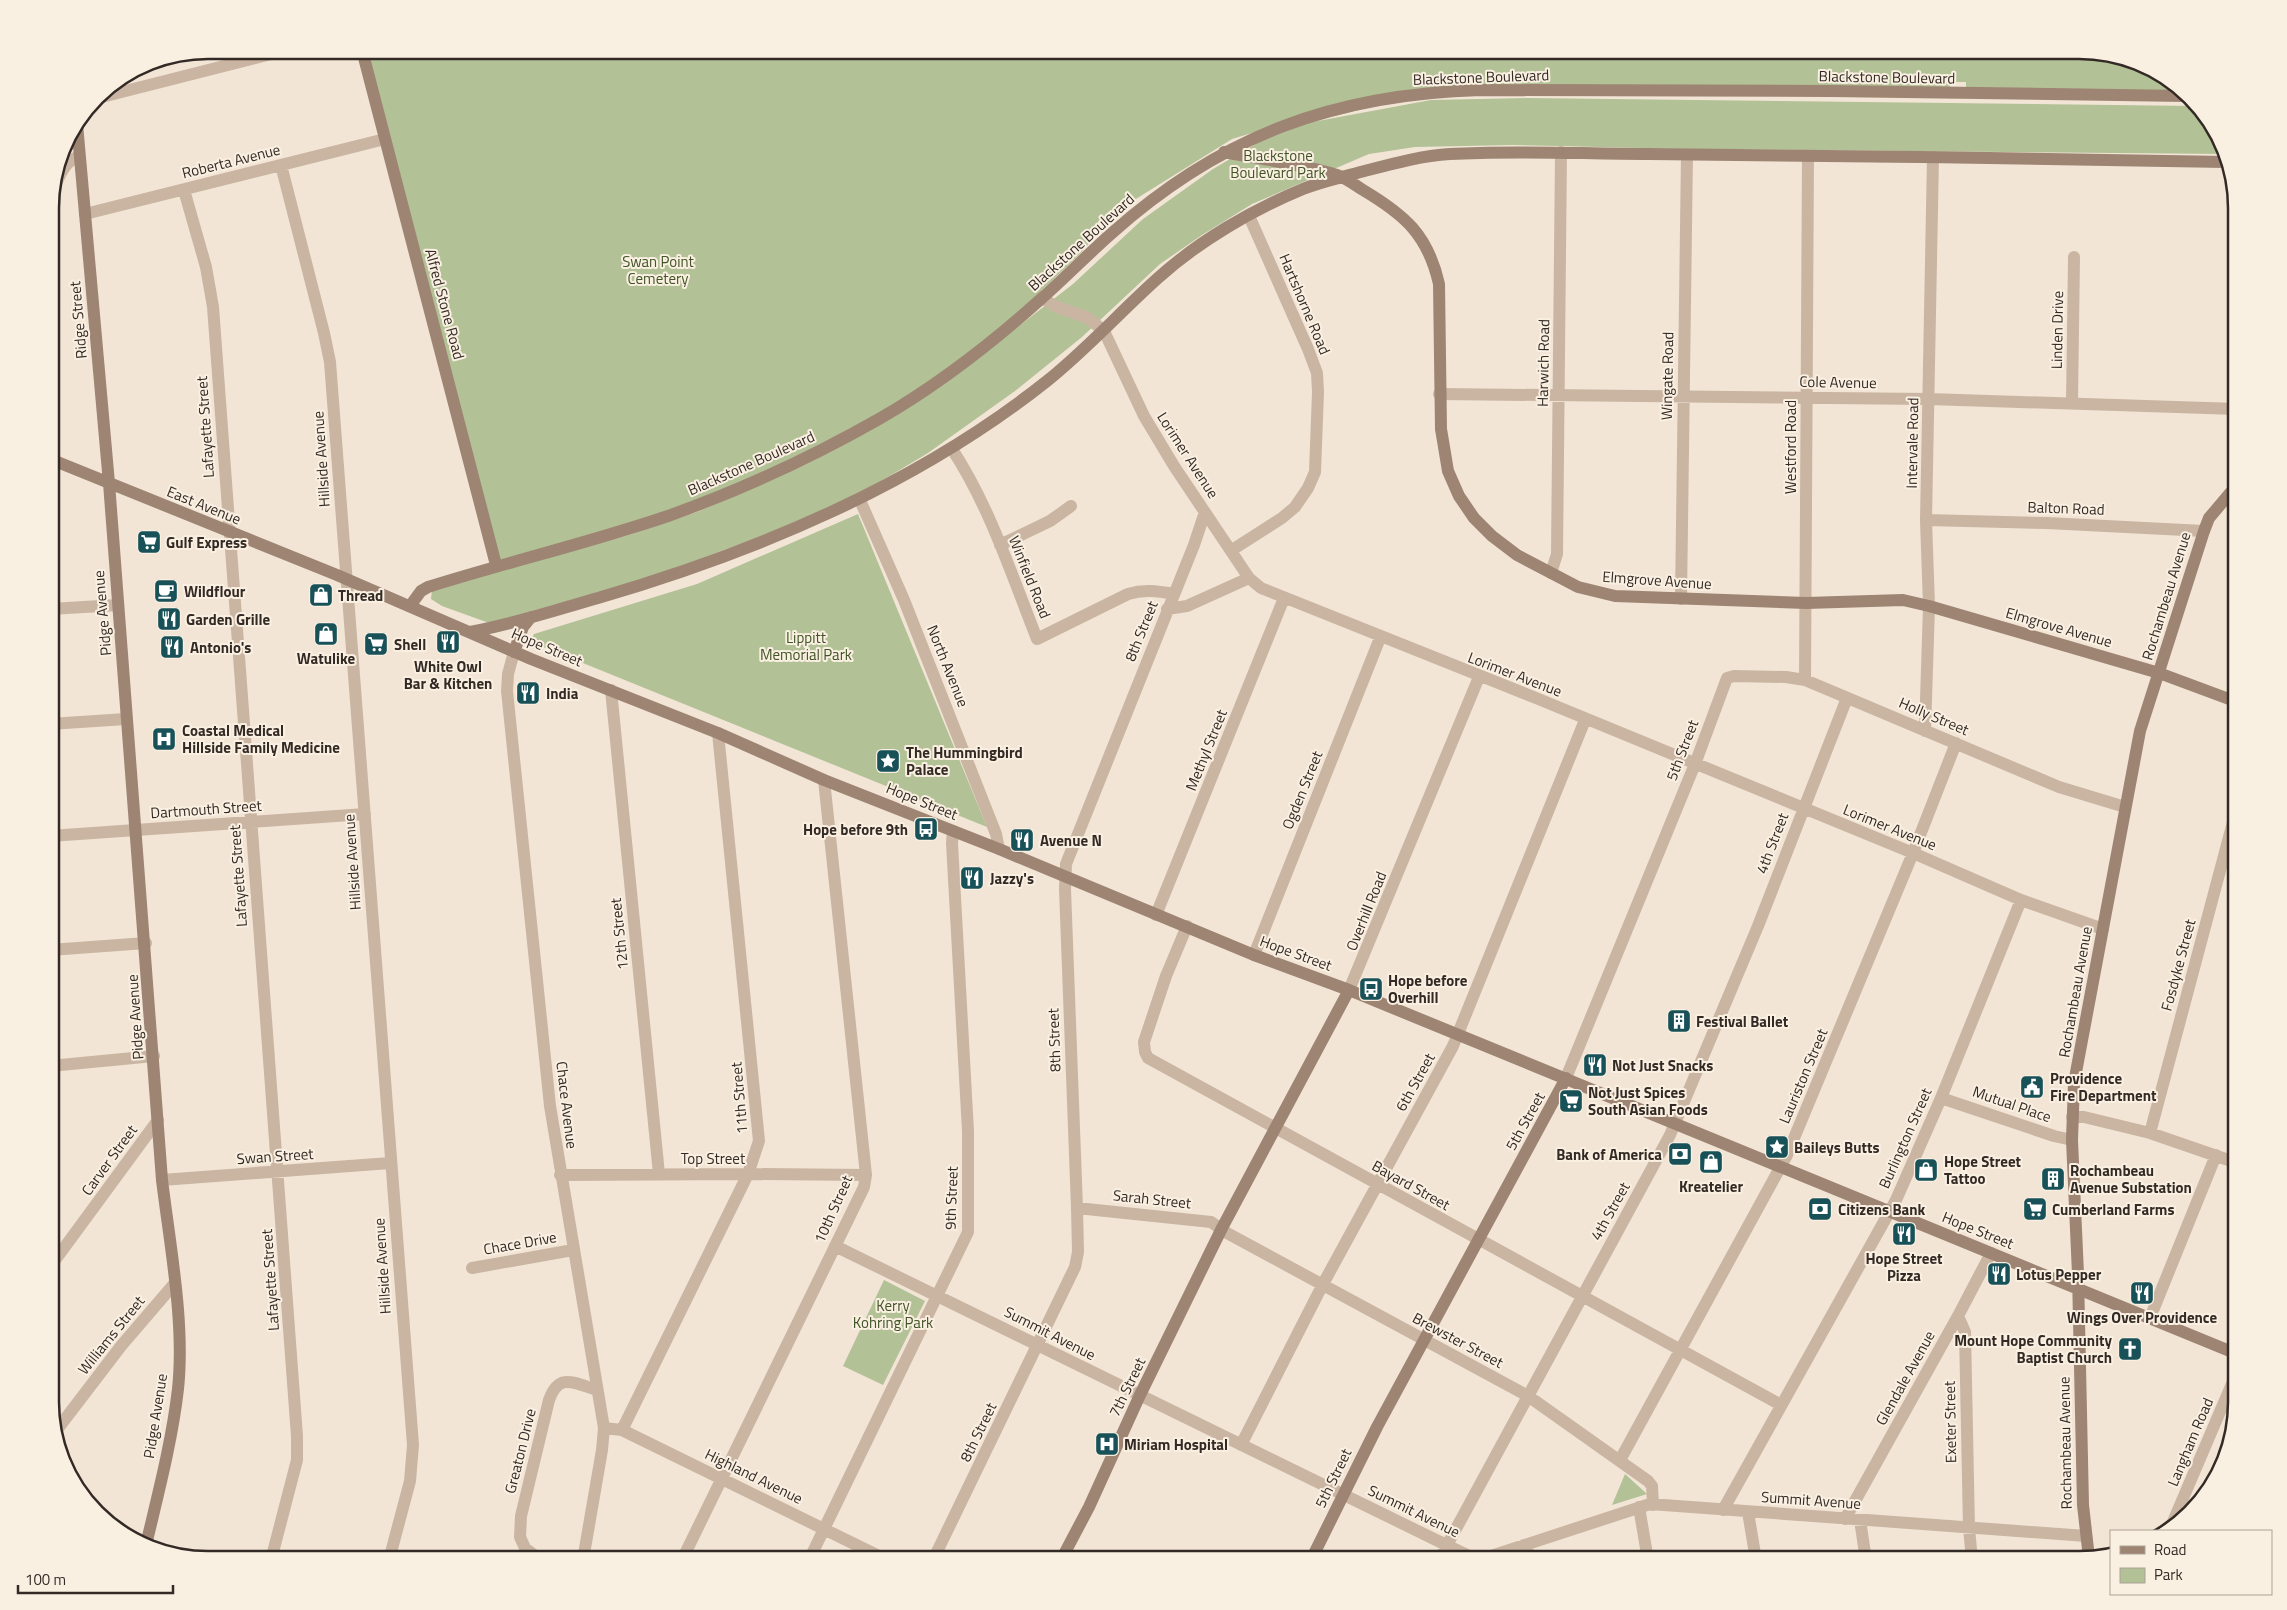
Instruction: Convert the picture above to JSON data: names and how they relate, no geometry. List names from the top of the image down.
{
  "streets": {
    "main road": [
      "Blackstone Boulevard",
      "Alfred Stone Road",
      "Ridge Street",
      "East Avenue",
      "Elmgrove Avenue",
      "Rochambeau Avenue",
      "Pidge Avenue",
      "Hope Street",
      "5th Street",
      "Overhill Road",
      "7th Street"
    ],
    "street": [
      "Roberta Avenue",
      "Hartshorne Road",
      "Linden Drive",
      "Harwich Road",
      "Wingate Road",
      "Cole Avenue",
      "Lafayette Street",
      "Intervale Road",
      "Westford Road",
      "Lorimer Avenue",
      "Hillside Avenue",
      "Balton Road",
      "Winfield Road",
      "8th Street",
      "North Avenue",
      "Holly Street",
      "Methyl Street",
      "Ogden Street",
      "Dartmouth Street",
      "4th Street",
      "12th Street",
      "Fosdyke Street",
      "Lauriston Street",
      "6th Street",
      "11th Street",
      "Mutual Place",
      "Chace Avenue",
      "Burlington Street",
      "Swan Street",
      "Top Street",
      "Carver Street",
      "Bayard Street",
      "9th Street",
      "Sarah Street",
      "10th Street",
      "Chace Drive",
      "Summit Avenue",
      "Williams Street",
      "Brewster Street",
      "Glendale Avenue",
      "Exeter Street",
      "Langham Road",
      "Greaton Drive",
      "Highland Avenue"
    ]
  },
  "crossings": [
    ["Blackstone Boulevard", "Alfred Stone Road"],
    ["Blackstone Boulevard", "Lorimer Avenue"],
    ["Blackstone Boulevard", "Elmgrove Avenue"],
    ["Blackstone Boulevard", "Hope Street"],
    ["Roberta Avenue", "Alfred Stone Road"],
    ["Roberta Avenue", "Ridge Street"],
    ["Roberta Avenue", "Lafayette Street"],
    ["Roberta Avenue", "Hillside Avenue"],
    ["Hartshorne Road", "Lorimer Avenue"],
    ["Ridge Street", "East Avenue"],
    ["Ridge Street", "Pidge Avenue"],
    ["Linden Drive", "Cole Avenue"],
    ["Harwich Road", "Cole Avenue"],
    ["Harwich Road", "Elmgrove Avenue"],
    ["Wingate Road", "Cole Avenue"],
    ["Wingate Road", "Elmgrove Avenue"],
    ["Cole Avenue", "Intervale Road"],
    ["Cole Avenue", "Westford Road"],
    ["Cole Avenue", "Elmgrove Avenue"],
    ["Lafayette Street", "East Avenue"],
    ["Lafayette Street", "Dartmouth Street"],
    ["Lafayette Street", "Swan Street"],
    ["Intervale Road", "Balton Road"],
    ["Intervale Road", "Elmgrove Avenue"],
    ["Intervale Road", "Holly Street"],
    ["Westford Road", "Elmgrove Avenue"],
    ["Westford Road", "Holly Street"],
    ["Lorimer Avenue", "Rochambeau Avenue"],
    ["Lorimer Avenue", "8th Street"],
    ["Lorimer Avenue", "Methyl Street"],
    ["Lorimer Avenue", "5th Street"],
    ["Lorimer Avenue", "Ogden Street"],
    ["Lorimer Avenue", "4th Street"],
    ["Lorimer Avenue", "Overhill Road"],
    ["Lorimer Avenue", "Lauriston Street"],
    ["Lorimer Avenue", "6th Street"],
    ["Lorimer Avenue", "Burlington Street"],
    ["Hillside Avenue", "East Avenue"],
    ["Hillside Avenue", "Hope Street"],
    ["Hillside Avenue", "Dartmouth Street"],
    ["Hillside Avenue", "Swan Street"],
    ["East Avenue", "Pidge Avenue"],
    ["East Avenue", "Hope Street"],
    ["Balton Road", "Rochambeau Avenue"],
    ["Winfield Road", "8th Street"],
    ["Elmgrove Avenue", "Rochambeau Avenue"],
    ["Rochambeau Avenue", "Hope Street"],
    ["Rochambeau Avenue", "Holly Street"],
    ["Rochambeau Avenue", "Mutual Place"],
    ["Rochambeau Avenue", "Summit Avenue"],
    ["Pidge Avenue", "Dartmouth Street"],
    ["Pidge Avenue", "Swan Street"],
    ["Pidge Avenue", "Carver Street"],
    ["Pidge Avenue", "Williams Street"],
    ["8th Street", "Hope Street"],
    ["8th Street", "Sarah Street"],
    ["8th Street", "Summit Avenue"],
    ["Hope Street", "North Avenue"],
    ["Hope Street", "Methyl Street"],
    ["Hope Street", "5th Street"],
    ["Hope Street", "Ogden Street"],
    ["Hope Street", "4th Street"],
    ["Hope Street", "Overhill Road"],
    ["Hope Street", "12th Street"],
    ["Hope Street", "Lauriston Street"],
    ["Hope Street", "6th Street"],
    ["Hope Street", "11th Street"],
    ["Hope Street", "Chace Avenue"],
    ["Hope Street", "Burlington Street"],
    ["Hope Street", "Bayard Street"],
    ["Hope Street", "9th Street"],
    ["Hope Street", "10th Street"],
    ["Hope Street", "Glendale Avenue"],
    ["Holly Street", "5th Street"],
    ["Holly Street", "4th Street"],
    ["Holly Street", "Lauriston Street"],
    ["5th Street", "Bayard Street"],
    ["5th Street", "Summit Avenue"],
    ["5th Street", "Brewster Street"],
    ["4th Street", "Bayard Street"],
    ["4th Street", "Summit Avenue"],
    ["4th Street", "Brewster Street"],
    ["Overhill Road", "Bayard Street"],
    ["Overhill Road", "Sarah Street"],
    ["Overhill Road", "Brewster Street"],
    ["Overhill Road", "7th Street"],
    ["12th Street", "Top Street"],
    ["Lauriston Street", "Bayard Street"],
    ["Lauriston Street", "Brewster Street"],
    ["6th Street", "Bayard Street"],
    ["6th Street", "Summit Avenue"],
    ["6th Street", "Brewster Street"],
    ["11th Street", "Top Street"],
    ["11th Street", "Highland Avenue"],
    ["Mutual Place", "Burlington Street"],
    ["Chace Avenue", "Top Street"],
    ["Chace Avenue", "Chace Drive"],
    ["Chace Avenue", "Greaton Drive"],
    ["Chace Avenue", "Highland Avenue"],
    ["Burlington Street", "Bayard Street"],
    ["Burlington Street", "Summit Avenue"],
    ["Top Street", "10th Street"],
    ["9th Street", "Summit Avenue"],
    ["9th Street", "Highland Avenue"],
    ["Sarah Street", "Brewster Street"],
    ["Sarah Street", "7th Street"],
    ["10th Street", "Summit Avenue"],
    ["10th Street", "Highland Avenue"],
    ["Summit Avenue", "Brewster Street"],
    ["Summit Avenue", "Glendale Avenue"],
    ["Summit Avenue", "7th Street"],
    ["Summit Avenue", "Exeter Street"],
    ["Brewster Street", "7th Street"],
    ["Glendale Avenue", "Exeter Street"]
  ],
  "parks": [
    "Blackstone Boulevard Park",
    "Swan Point Cemetery",
    "Lippitt Memorial Park",
    "Kerry Kohring Park"
  ],
  "places": {
    "supermarket": [
      "Gulf Express",
      "Shell",
      "Not Just Spices South Asian Foods",
      "Cumberland Farms"
    ],
    "cafe": ["Wildflour"],
    "shop": [
      "Thread",
      "Watulike",
      "Kreatelier",
      "Hope Street Tattoo"
    ],
    "restaurant": [
      "Garden Grille",
      "White Owl Bar & Kitchen",
      "Antonio's",
      "India",
      "Avenue N",
      "Jazzy's",
      "Not Just Snacks",
      "Hope Street Pizza",
      "Lotus Pepper",
      "Wings Over Providence"
    ],
    "hospital": ["Coastal Medical Hillside Family Medicine", "Miriam Hospital"],
    "place": ["The Hummingbird Palace", "Baileys Butts"],
    "bus stop": ["Hope before 9th", "Hope before Overhill"],
    "building": ["Festival Ballet", "Rochambeau Avenue Substation"],
    "public building": ["Providence Fire Department"],
    "bank": ["Bank of America", "Citizens Bank"],
    "church": ["Mount Hope Community Baptist Church"]
  },
  "legend": ["Road", "Park"],
  "scale_bar": "100 m"
}
